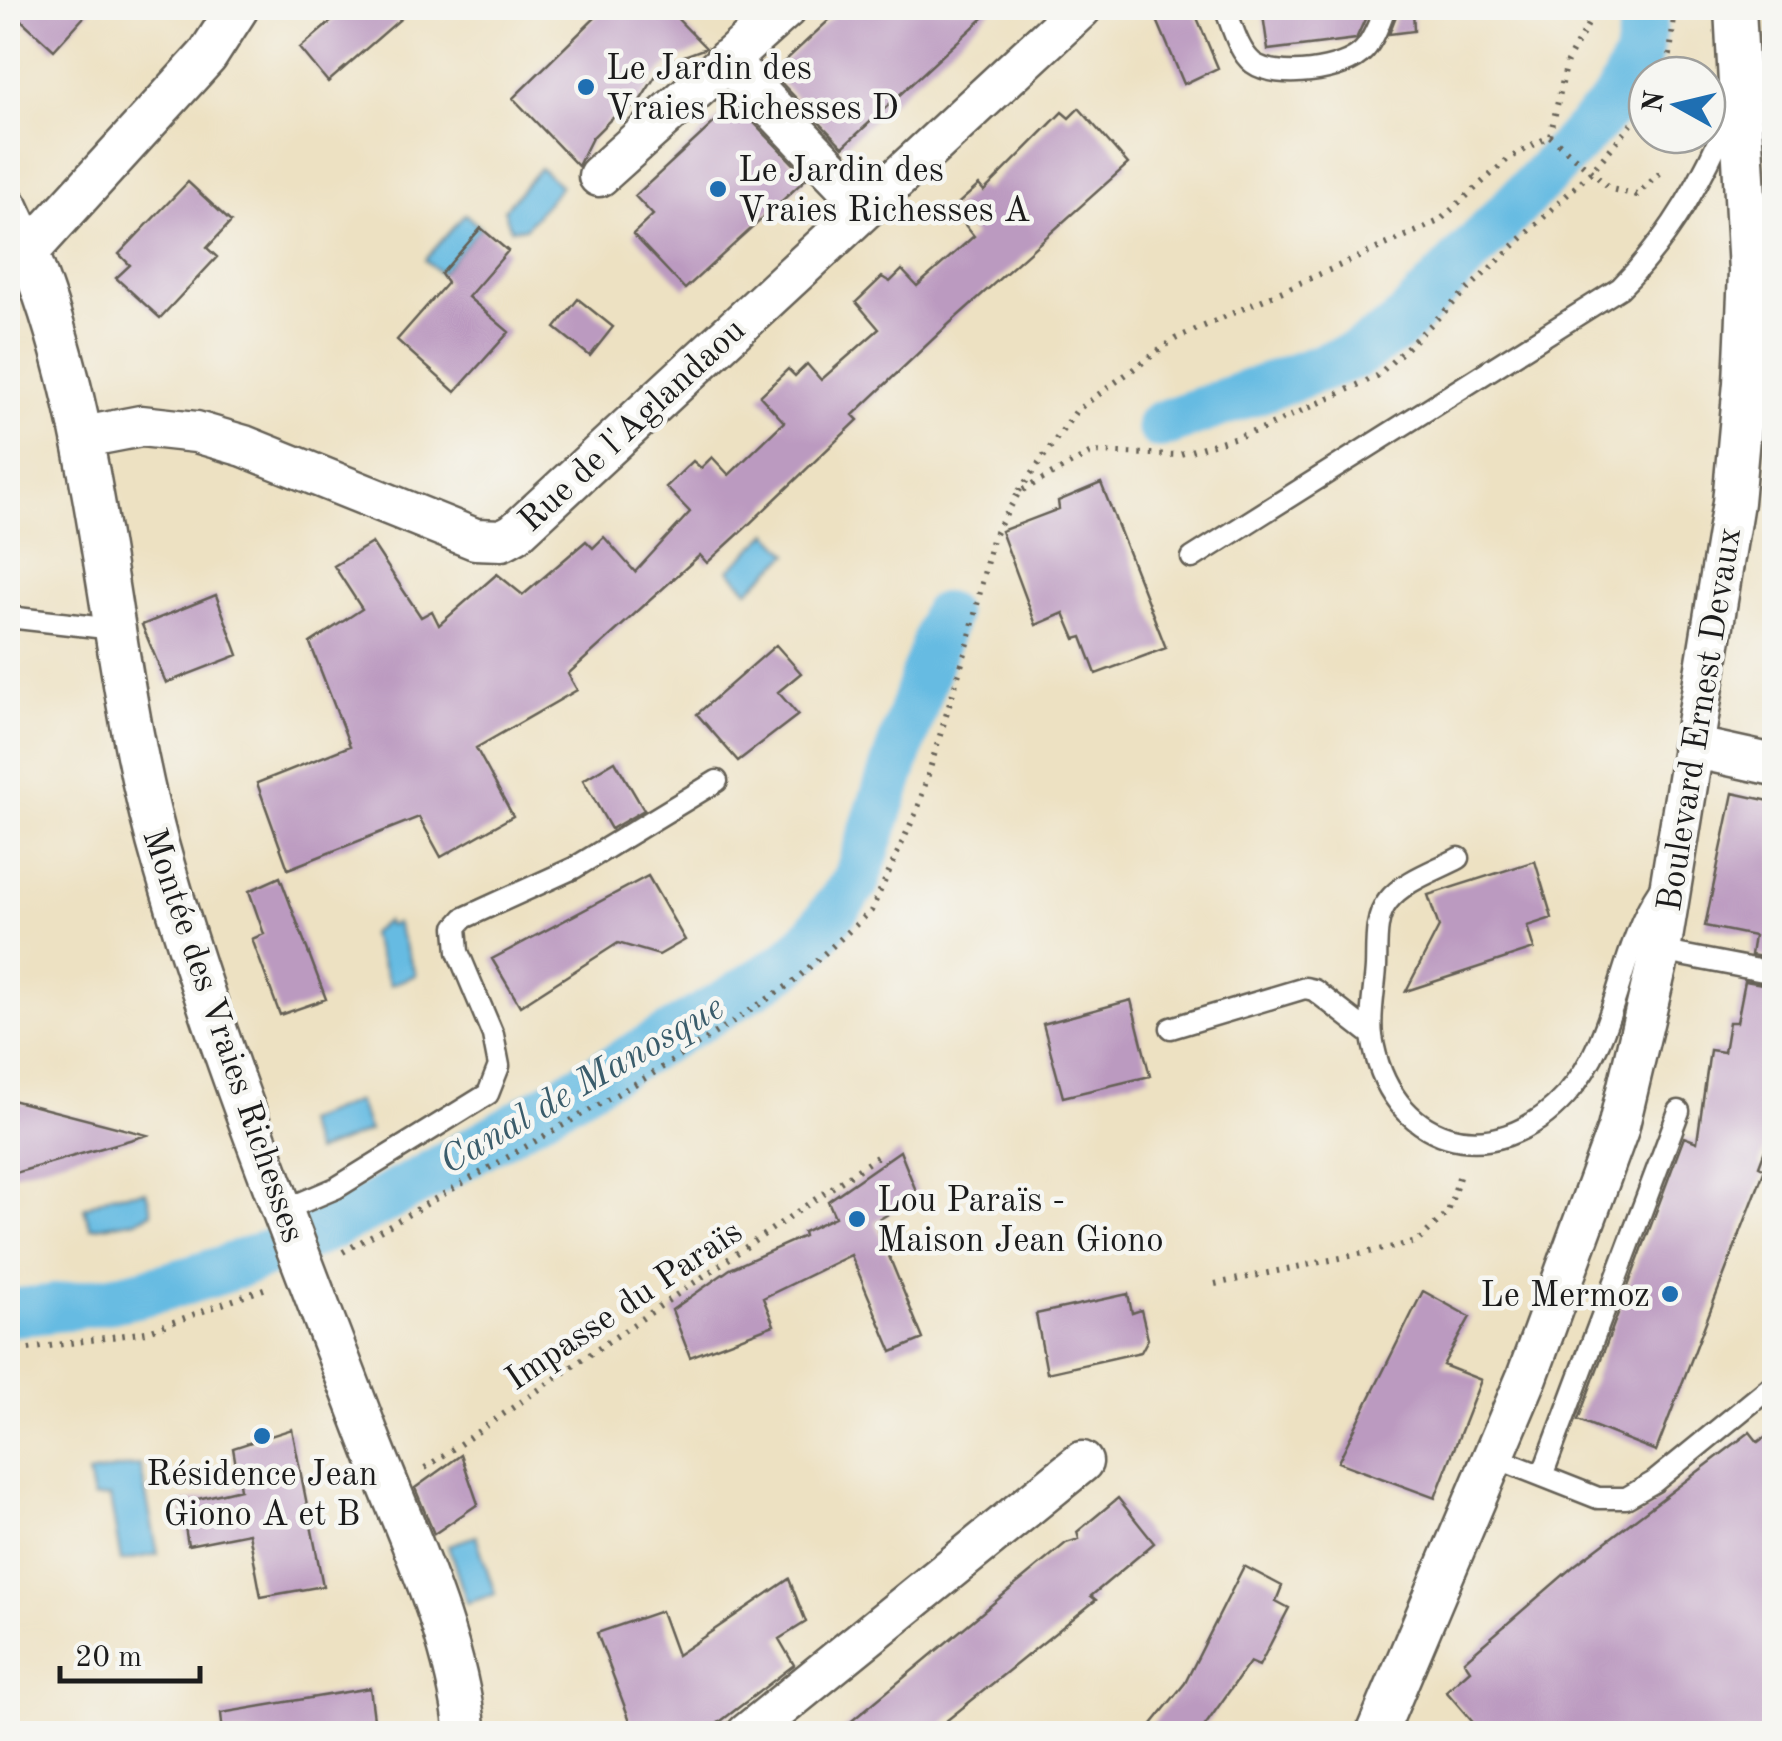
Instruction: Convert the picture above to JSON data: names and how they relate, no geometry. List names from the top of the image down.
{
  "streets": {
    "street": ["Rue de l'Aglandaou", "Boulevard Ernest Devaux", "Montée des Vraies Richesses"],
    "path": ["Impasse du Paraïs"]
  },
  "crossings": [
    ["Rue de l'Aglandaou", "Montée des Vraies Richesses"],
    ["Montée des Vraies Richesses", "Impasse du Paraïs"]
  ],
  "water": ["Canal de Manosque"],
  "places": [
    "Le Jardin des Vraies Richesses D",
    "Le Jardin des Vraies Richesses A",
    "Lou Paraïs - Maison Jean Giono",
    "Le Mermoz",
    "Résidence Jean Giono A et B"
  ],
  "scale_bar": "20 m",
  "north": "left"
}
